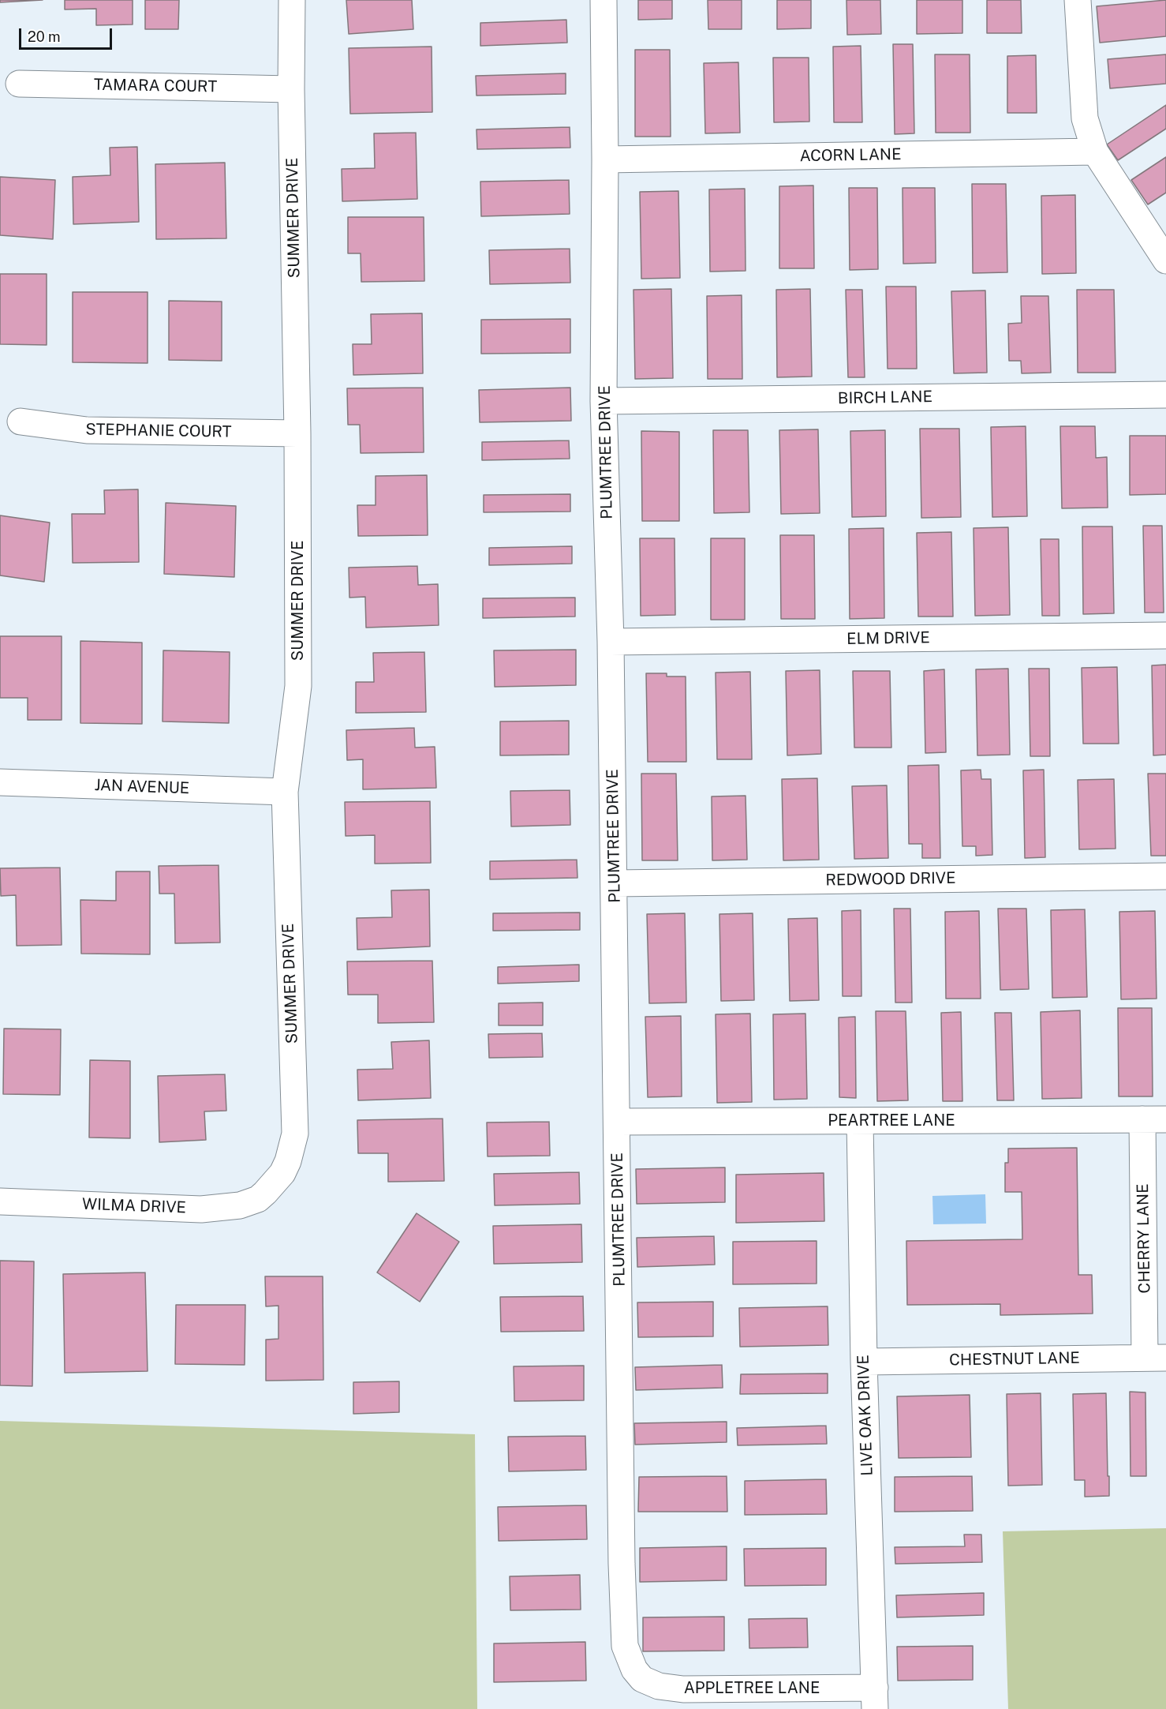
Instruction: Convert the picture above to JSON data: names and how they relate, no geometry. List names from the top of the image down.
{
  "streets": {
    "street": [
      "TAMARA COURT",
      "ACORN LANE",
      "SUMMER DRIVE",
      "BIRCH LANE",
      "STEPHANIE COURT",
      "PLUMTREE DRIVE",
      "ELM DRIVE",
      "JAN AVENUE",
      "REDWOOD DRIVE",
      "PEARTREE LANE",
      "WILMA DRIVE",
      "CHERRY LANE",
      "CHESTNUT LANE",
      "LIVE OAK DRIVE",
      "APPLETREE LANE"
    ]
  },
  "crossings": [
    ["TAMARA COURT", "SUMMER DRIVE"],
    ["ACORN LANE", "PLUMTREE DRIVE"],
    ["SUMMER DRIVE", "STEPHANIE COURT"],
    ["SUMMER DRIVE", "JAN AVENUE"],
    ["SUMMER DRIVE", "WILMA DRIVE"],
    ["BIRCH LANE", "PLUMTREE DRIVE"],
    ["PLUMTREE DRIVE", "ELM DRIVE"],
    ["PLUMTREE DRIVE", "REDWOOD DRIVE"],
    ["PLUMTREE DRIVE", "PEARTREE LANE"],
    ["PLUMTREE DRIVE", "APPLETREE LANE"],
    ["PEARTREE LANE", "CHERRY LANE"],
    ["PEARTREE LANE", "LIVE OAK DRIVE"],
    ["CHERRY LANE", "CHESTNUT LANE"],
    ["CHESTNUT LANE", "LIVE OAK DRIVE"],
    ["LIVE OAK DRIVE", "APPLETREE LANE"]
  ],
  "scale_bar": "20 m"
}
